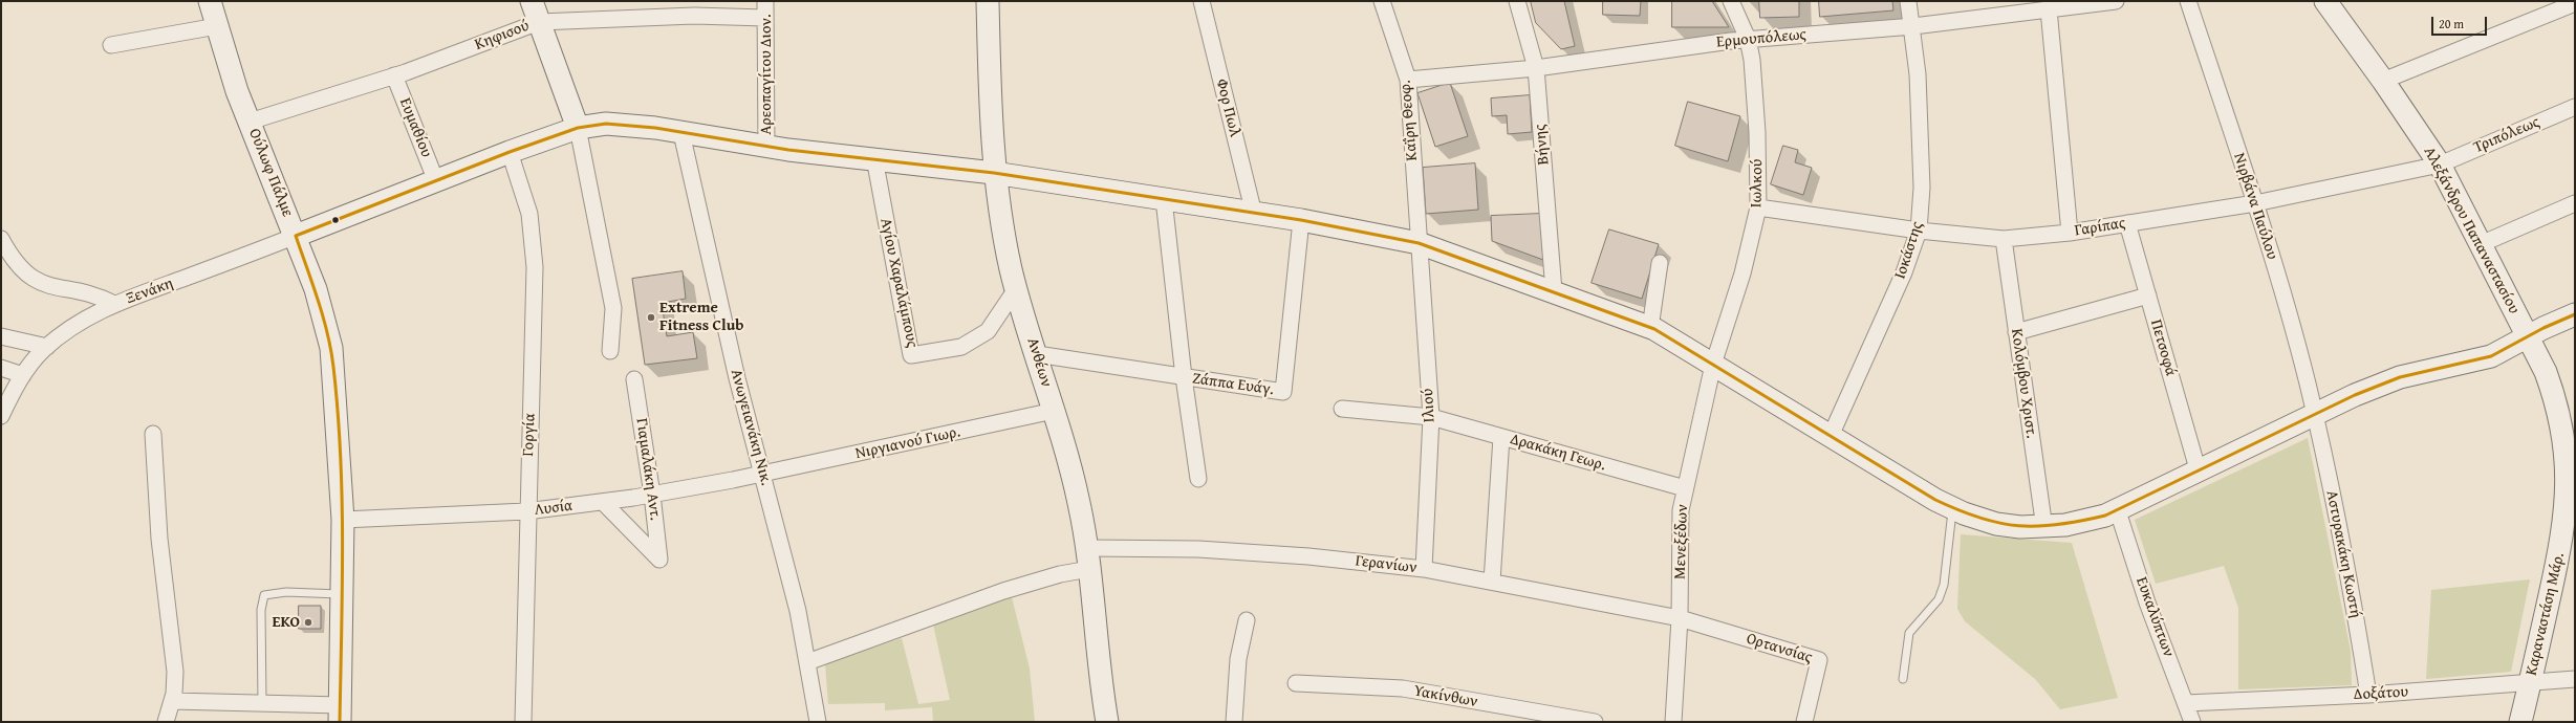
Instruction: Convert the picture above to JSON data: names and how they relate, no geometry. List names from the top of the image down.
{
  "streets": {
    "street": [
      "Κηφισού",
      "Ερμουπόλεως",
      "Αρεοπαγίτου Διον.",
      "Φορ Πωλ",
      "Καΐρη Θεοφ.",
      "Ευμαθίου",
      "Τριπόλεως",
      "Βήνης",
      "Ούλωφ Πάλμε",
      "Ιωλκού",
      "Νιρβάνα Παύλου",
      "Γαρίπας",
      "Αλεξάνδρου Παπαναστασίου",
      "Ιοκάστης",
      "Αγίου Χαραλάμπους",
      "Ξενάκη",
      "Πετσοφά",
      "Ανθέων",
      "Κολόμβου Χριστ.",
      "Ζάππα Ευάγ.",
      "Ιλιού",
      "Ανωγειανάκη Νικ.",
      "Γοργία",
      "Νιργιανού Γιωρ.",
      "Δρακάκη Γεωρ.",
      "Γιαμαλάκη Αντ.",
      "Λυσία",
      "Μενεξέδων",
      "Αστυρακάκη Κωστή",
      "Γερανίων",
      "Καραναστάση Μάρ.",
      "Ευκαλύπτων",
      "Ορτανσίας",
      "Δοξάτου",
      "Υακίνθων"
    ]
  },
  "crossings": [
    ["Κηφισού", "Αρεοπαγίτου Διον."],
    ["Κηφισού", "Ευμαθίου"],
    ["Κηφισού", "Ούλωφ Πάλμε"],
    ["Ερμουπόλεως", "Καΐρη Θεοφ."],
    ["Ερμουπόλεως", "Βήνης"],
    ["Ερμουπόλεως", "Ιωλκού"],
    ["Ερμουπόλεως", "Ιοκάστης"],
    ["Καΐρη Θεοφ.", "Ιλιού"],
    ["Τριπόλεως", "Γαρίπας"],
    ["Τριπόλεως", "Αλεξάνδρου Παπαναστασίου"],
    ["Ούλωφ Πάλμε", "Ξενάκη"],
    ["Ούλωφ Πάλμε", "Λυσία"],
    ["Ιωλκού", "Γαρίπας"],
    ["Ιωλκού", "Μενεξέδων"],
    ["Νιρβάνα Παύλου", "Γαρίπας"],
    ["Νιρβάνα Παύλου", "Αστυρακάκη Κωστή"],
    ["Γαρίπας", "Αλεξάνδρου Παπαναστασίου"],
    ["Γαρίπας", "Ιοκάστης"],
    ["Γαρίπας", "Πετσοφά"],
    ["Γαρίπας", "Κολόμβου Χριστ."],
    ["Αλεξάνδρου Παπαναστασίου", "Καραναστάση Μάρ."],
    ["Αγίου Χαραλάμπους", "Ανθέων"],
    ["Ανθέων", "Ζάππα Ευάγ."],
    ["Ανθέων", "Νιργιανού Γιωρ."],
    ["Ανθέων", "Γερανίων"],
    ["Ιλιού", "Δρακάκη Γεωρ."],
    ["Ιλιού", "Γερανίων"],
    ["Ανωγειανάκη Νικ.", "Νιργιανού Γιωρ."],
    ["Ανωγειανάκη Νικ.", "Λυσία"],
    ["Ανωγειανάκη Νικ.", "Γερανίων"],
    ["Γοργία", "Λυσία"],
    ["Νιργιανού Γιωρ.", "Λυσία"],
    ["Δρακάκη Γεωρ.", "Μενεξέδων"],
    ["Γιαμαλάκη Αντ.", "Λυσία"],
    ["Μενεξέδων", "Γερανίων"],
    ["Μενεξέδων", "Ορτανσίας"],
    ["Αστυρακάκη Κωστή", "Δοξάτου"],
    ["Γερανίων", "Ορτανσίας"],
    ["Καραναστάση Μάρ.", "Δοξάτου"],
    ["Ευκαλύπτων", "Δοξάτου"]
  ],
  "places": ["Extreme Fitness Club", "EKO"],
  "scale_bar": "20 m"
}
